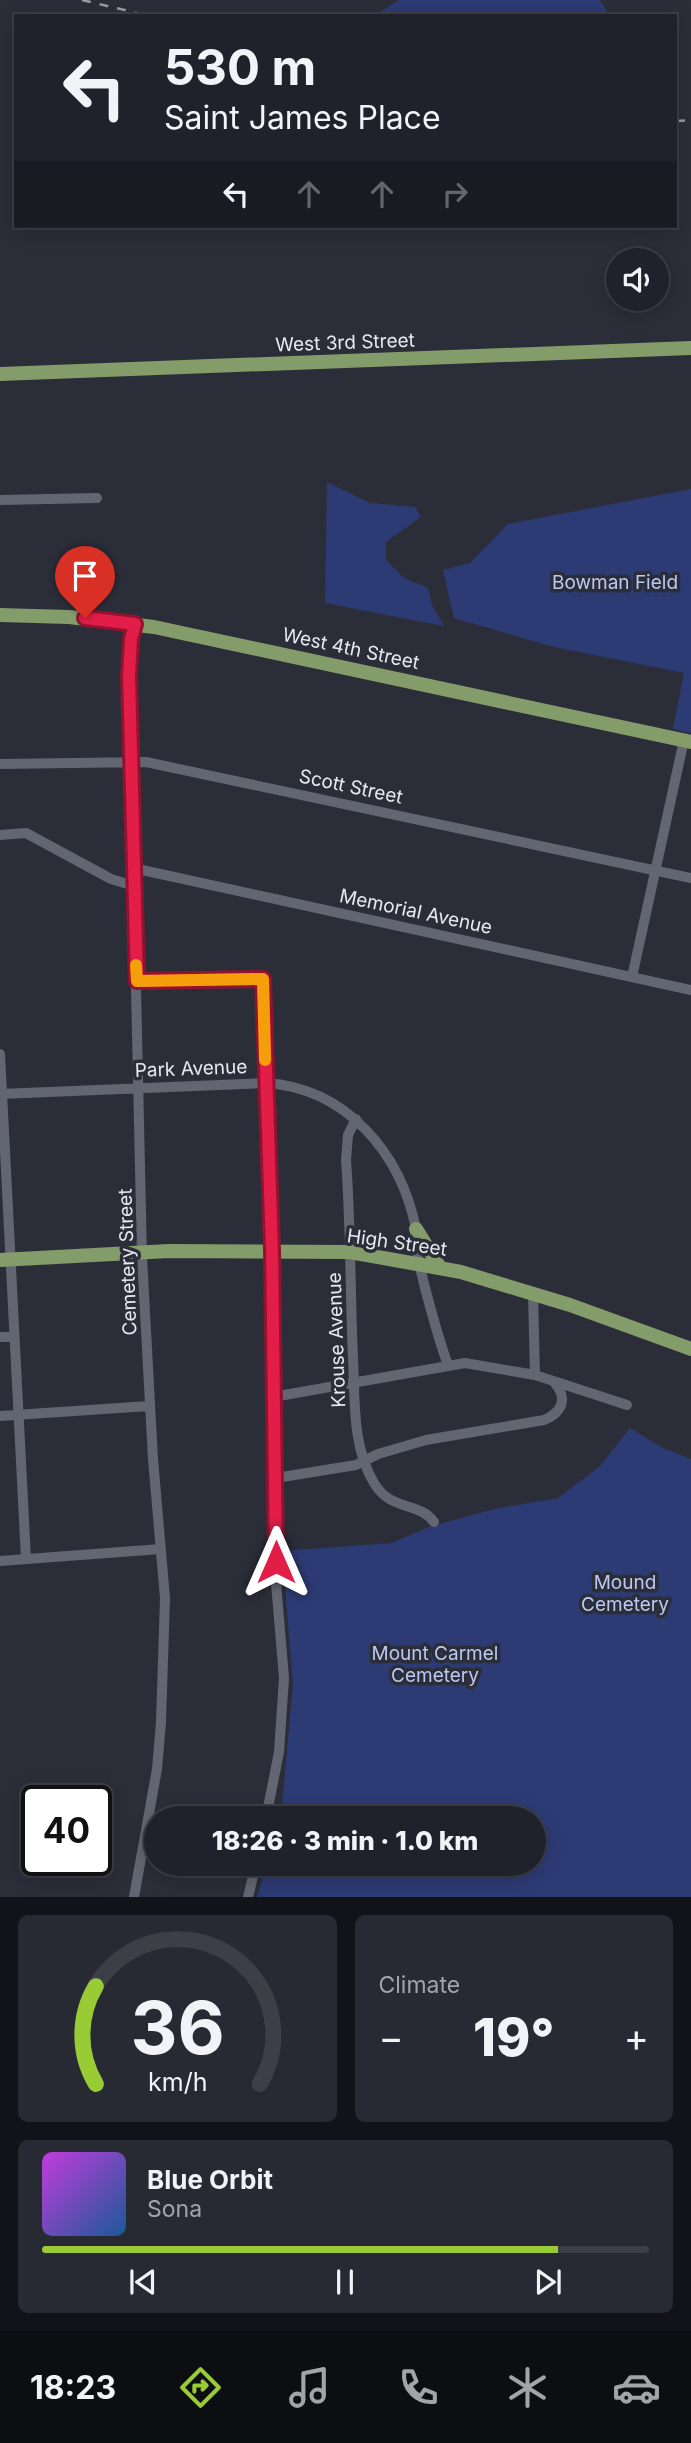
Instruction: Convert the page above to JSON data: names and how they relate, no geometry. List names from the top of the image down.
{
  "streets": {
    "main road": ["West 3rd Street", "West 4th Street", "High Street"],
    "street": [
      "Scott Street",
      "Memorial Avenue",
      "Park Avenue",
      "Cemetery Street",
      "Krouse Avenue"
    ]
  },
  "crossings": [
    ["West 4th Street", "Cemetery Street"],
    ["Scott Street", "Cemetery Street"],
    ["Memorial Avenue", "Cemetery Street"],
    ["Park Avenue", "High Street"],
    ["Park Avenue", "Cemetery Street"],
    ["Park Avenue", "Krouse Avenue"],
    ["High Street", "Cemetery Street"],
    ["High Street", "Krouse Avenue"]
  ],
  "parks": ["Bowman Field", "Mound Cemetery", "Mount Carmel Cemetery"],
  "page": {
    "turn": ["530 m", "Saint James Place"],
    "limit": "40",
    "trip": "18:26 · 3 min · 1.0 km",
    "tile": "Climate",
    "heat": ["−", "19°", "+"],
    "song": ["Blue Orbit", "Sona"],
    "tabs": "18:23",
    "gauge": ["36", "km/h"]
  }
}
